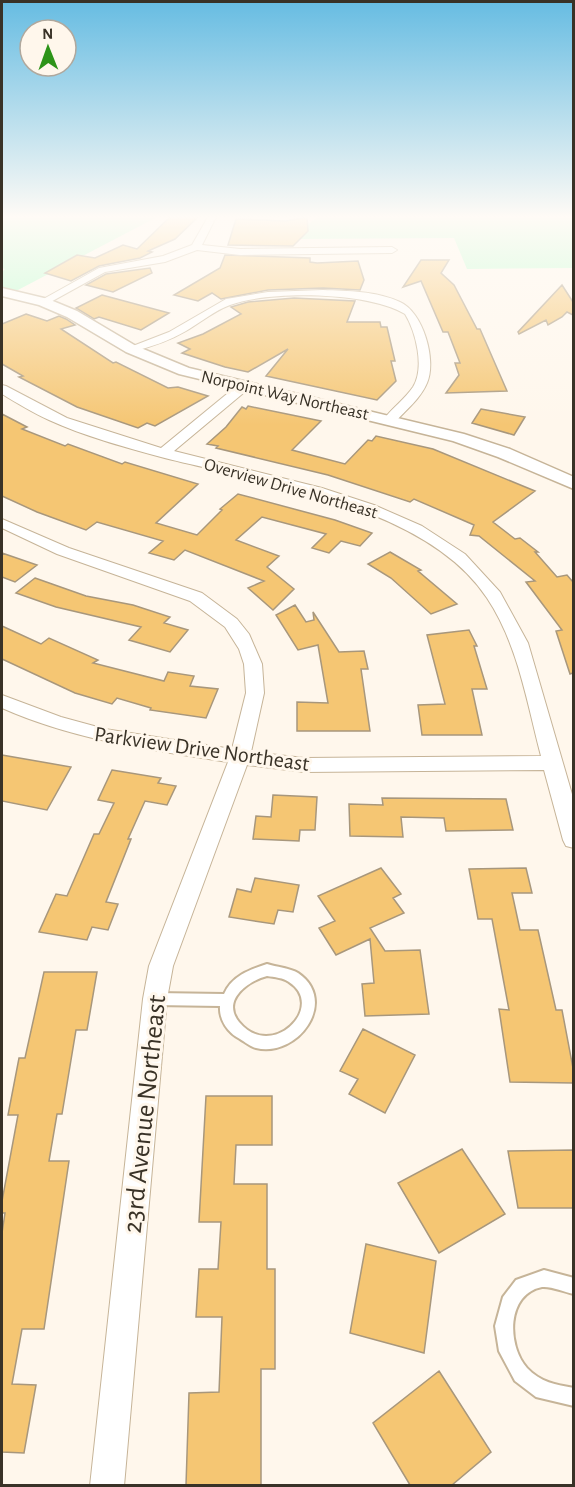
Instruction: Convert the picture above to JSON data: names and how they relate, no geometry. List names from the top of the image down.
{
  "streets": {
    "street": [
      "Norpoint Way Northeast",
      "Overview Drive Northeast",
      "Parkview Drive Northeast",
      "23rd Avenue Northeast"
    ]
  },
  "crossings": [
    ["Overview Drive Northeast", "Parkview Drive Northeast"],
    ["Parkview Drive Northeast", "23rd Avenue Northeast"]
  ],
  "north": "top"
}
